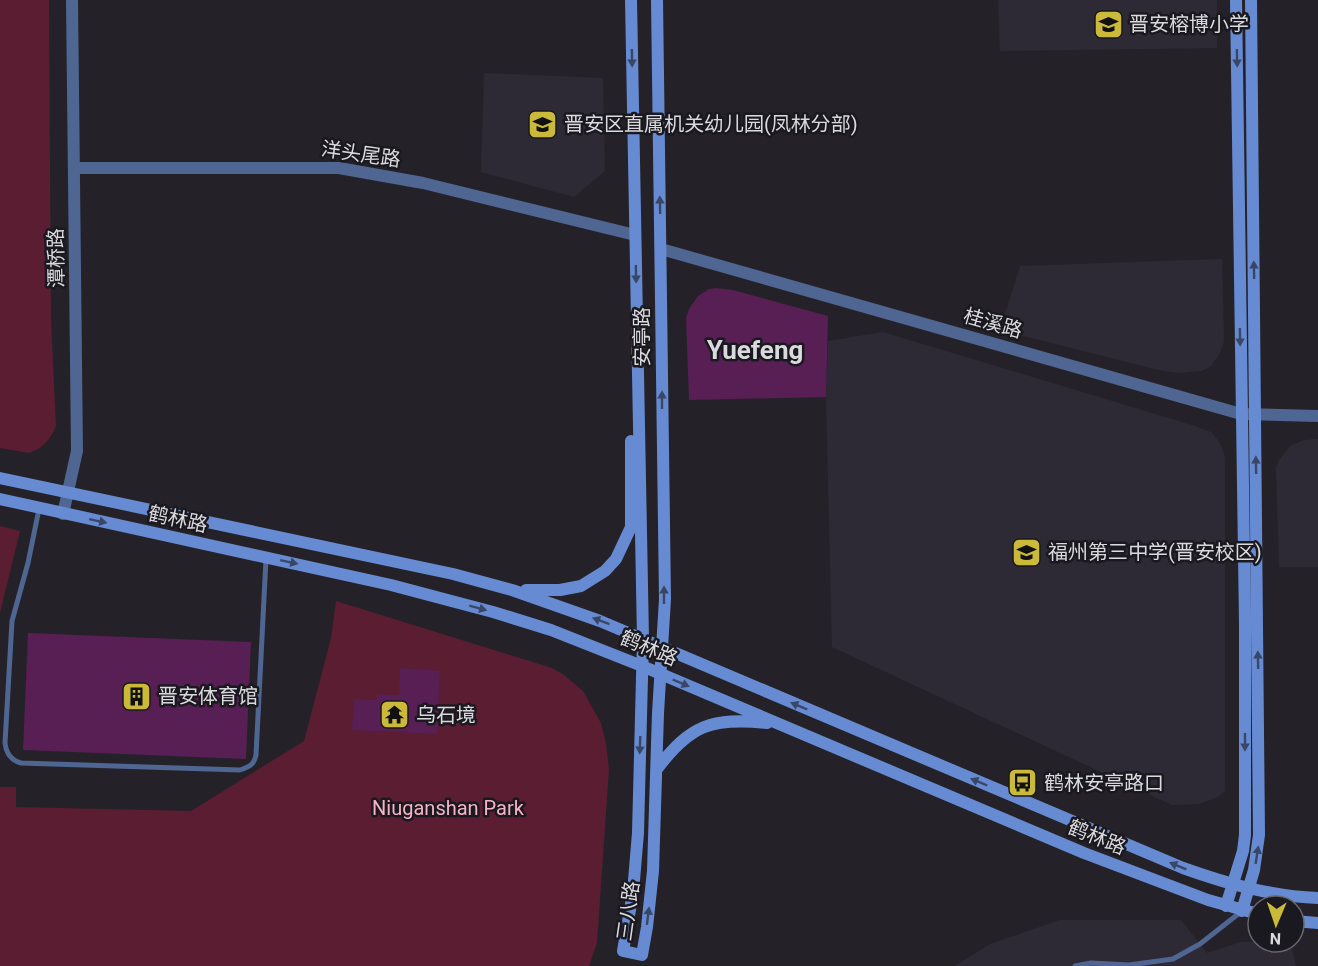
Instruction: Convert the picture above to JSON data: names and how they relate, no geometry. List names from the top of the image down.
{
  "streets": {
    "main road": ["安亭路", "鹤林路", "三八路"],
    "street": ["洋头尾路", "潭桥路", "桂溪路"]
  },
  "crossings": [
    ["洋头尾路", "潭桥路"],
    ["洋头尾路", "安亭路"],
    ["潭桥路", "鹤林路"],
    ["桂溪路", "安亭路"],
    ["安亭路", "鹤林路"],
    ["安亭路", "三八路"],
    ["鹤林路", "三八路"]
  ],
  "districts": ["Yuefeng"],
  "parks": ["Niuganshan Park"],
  "places": {
    "school or university": ["晋安榕博小学", "晋安区直属机关幼儿园(凤林分部)", "福州第三中学(晋安校区)"],
    "building": ["晋安体育馆"],
    "temple": ["乌石境"],
    "bus stop": ["鹤林安亭路口"]
  },
  "north": "bottom"
}
